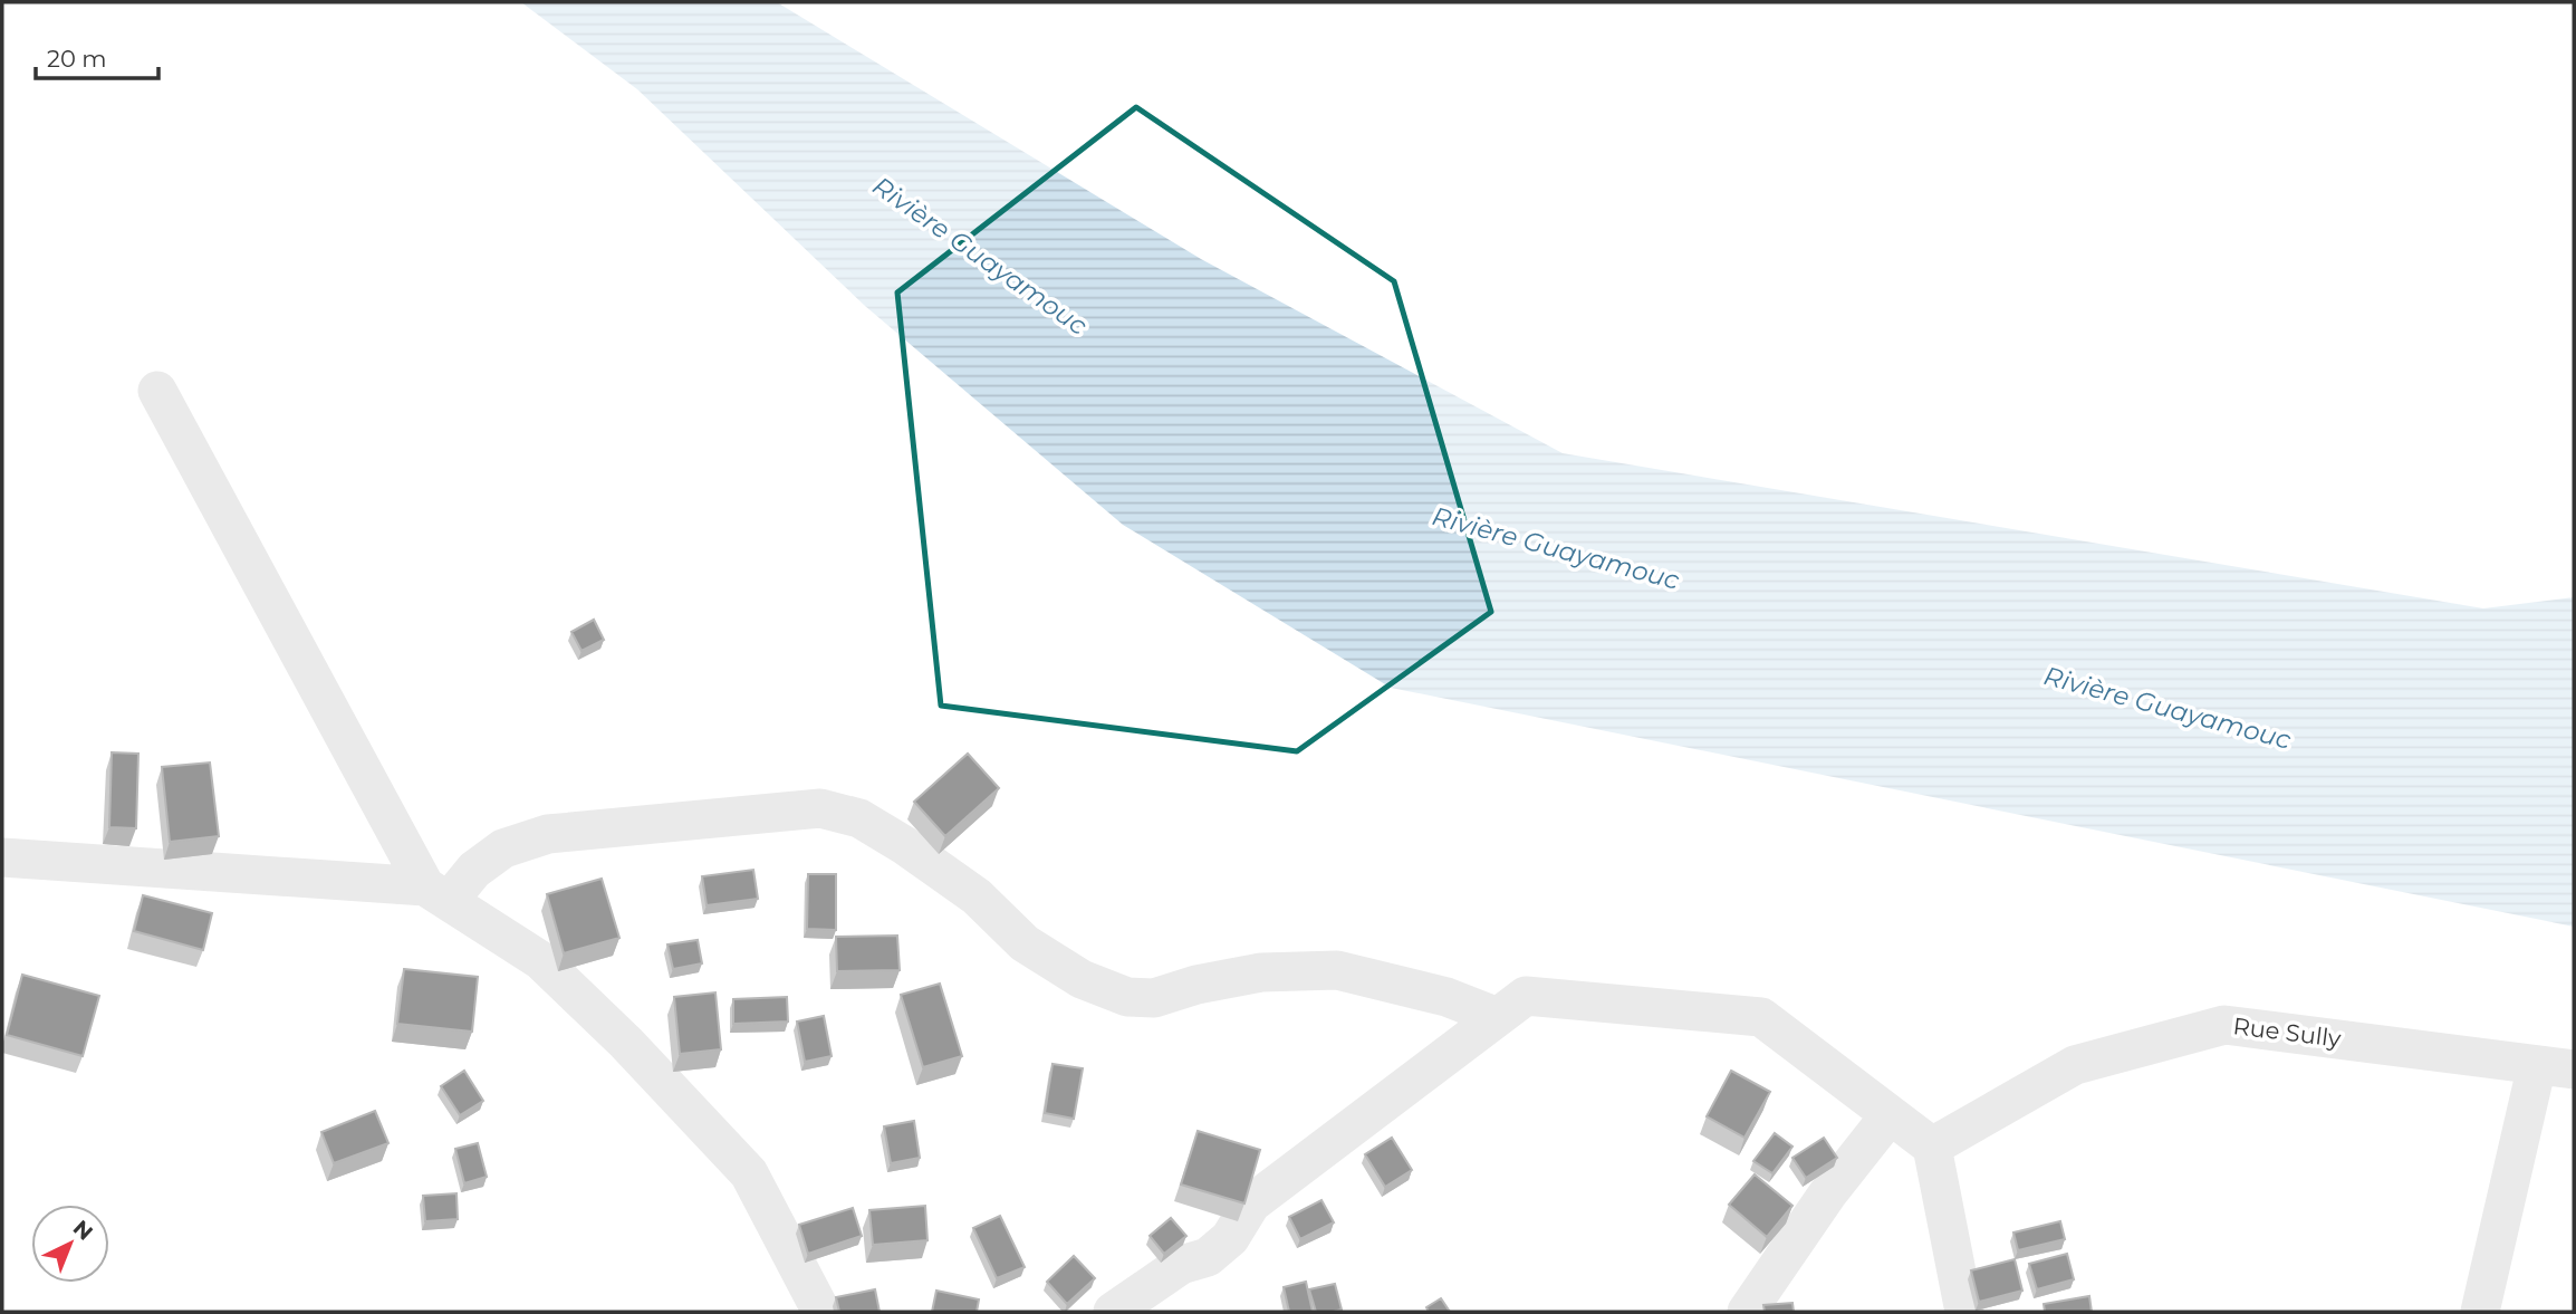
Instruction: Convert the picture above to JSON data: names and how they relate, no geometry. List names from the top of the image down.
{
  "streets": {
    "street": ["Rue Sully"]
  },
  "water": ["Rivière Guayamouc"],
  "scale_bar": "20 m",
  "north": "top right"
}
